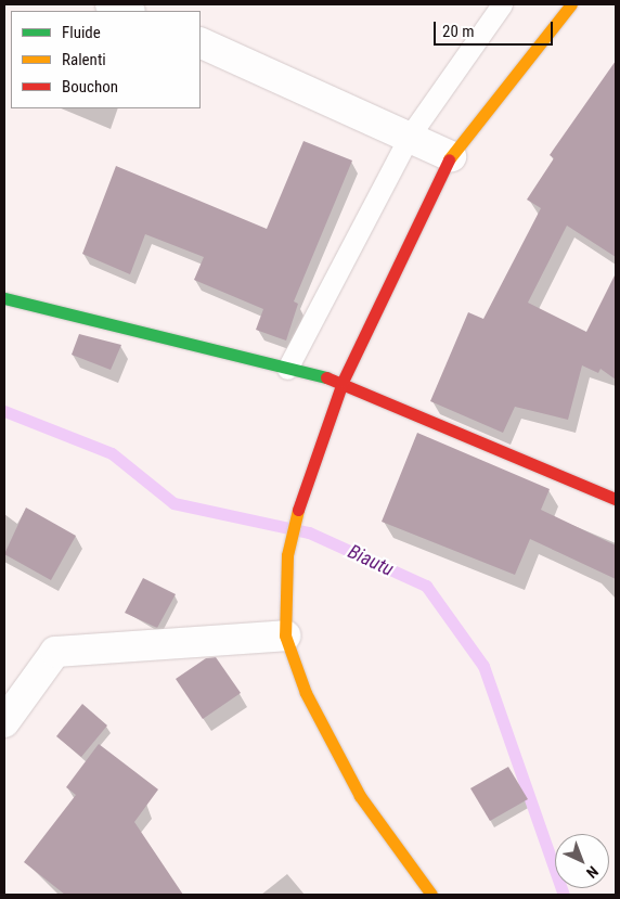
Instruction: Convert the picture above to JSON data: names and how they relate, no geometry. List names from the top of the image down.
{
  "water": ["Biautu"],
  "legend": ["Fluide", "Ralenti", "Bouchon"],
  "scale_bar": "20 m",
  "north": "bottom right"
}
